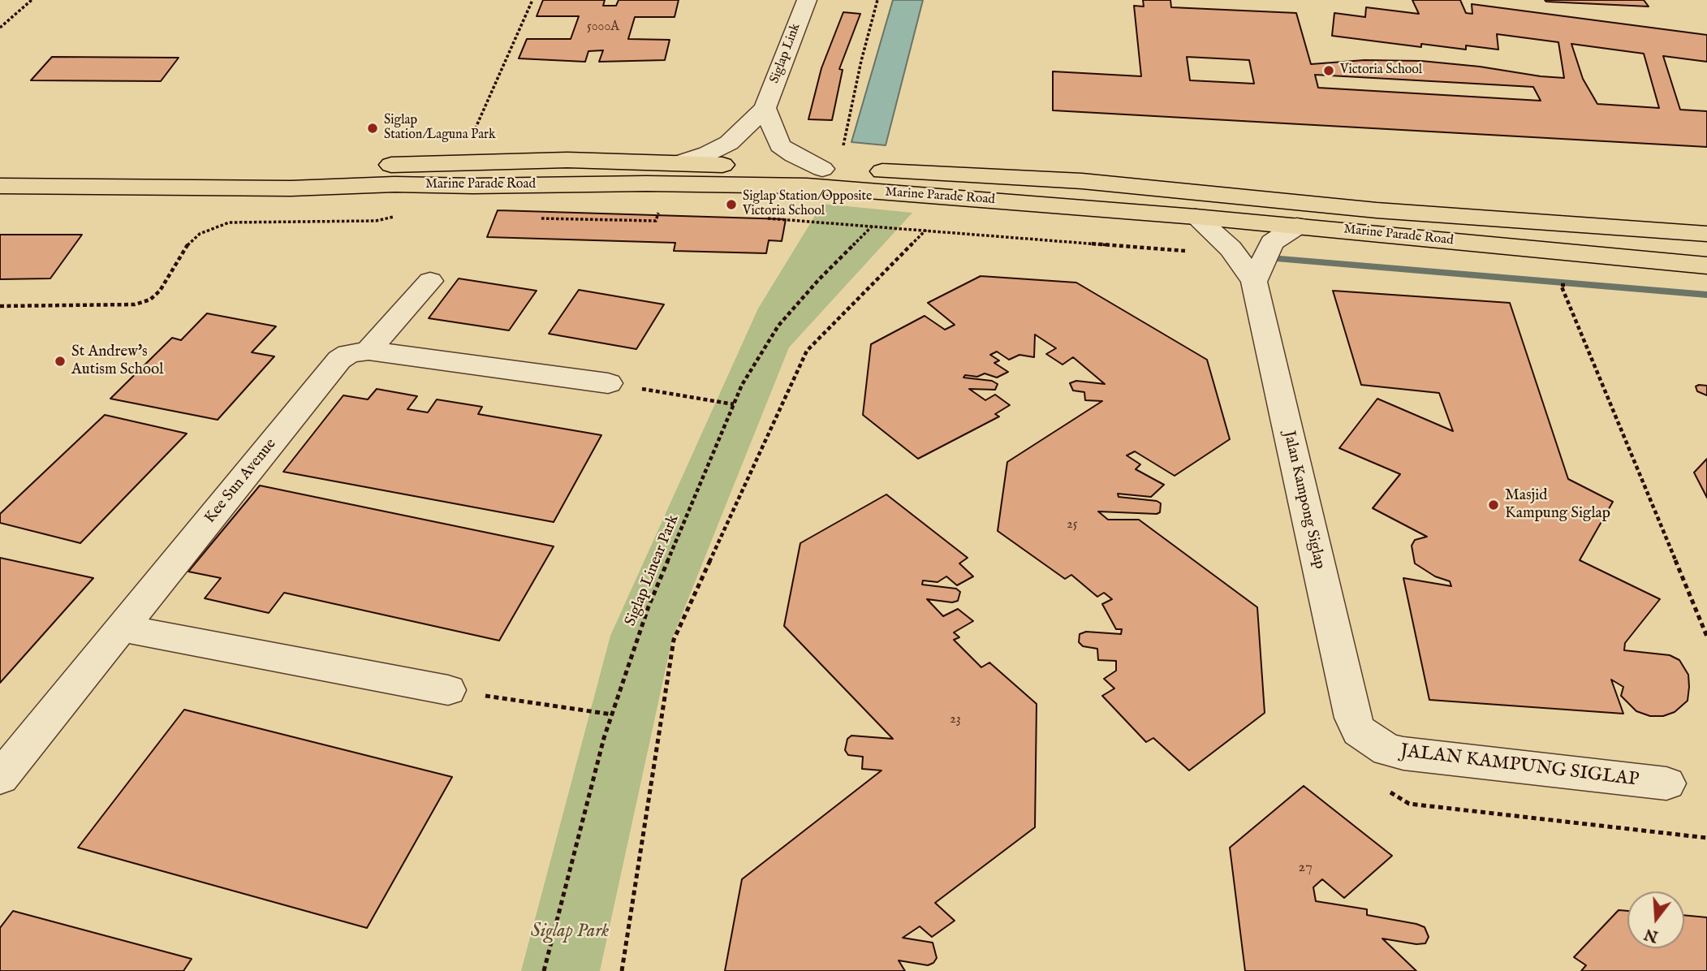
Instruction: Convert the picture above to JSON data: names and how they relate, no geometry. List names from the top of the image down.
{
  "streets": {
    "main road": ["Marine Parade Road"],
    "street": [
      "Siglap Link",
      "Kee Sun Avenue",
      "Jalan Kampong Siglap",
      "JALAN KAMPUNG SIGLAP"
    ],
    "path": ["Siglap Linear Park"]
  },
  "crossings": [
    ["Siglap Link", "Marine Parade Road"],
    ["Marine Parade Road", "Jalan Kampong Siglap"],
    ["Jalan Kampong Siglap", "JALAN KAMPUNG SIGLAP"]
  ],
  "parks": ["Siglap Park"],
  "places": [
    "Victoria School",
    "Siglap Station/Laguna Park",
    "Siglap Station/Opposite Victoria School",
    "St Andrew's Autism School",
    "Masjid Kampung Siglap"
  ],
  "house_numbers": [
    "5000A",
    "25",
    "23",
    "27"
  ],
  "north": "bottom"
}
